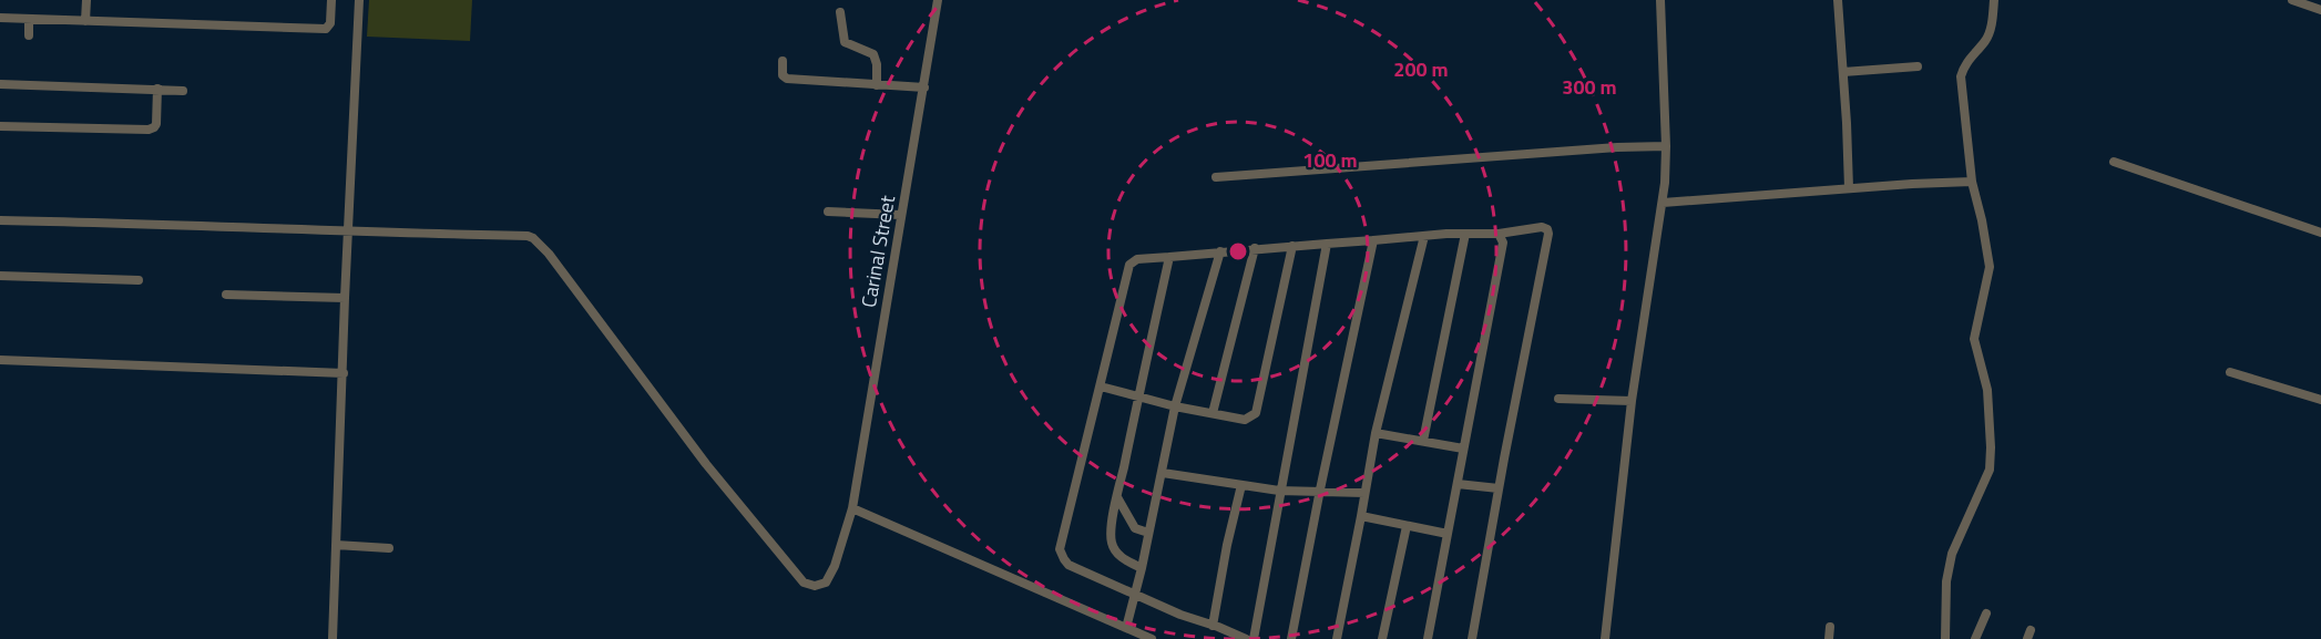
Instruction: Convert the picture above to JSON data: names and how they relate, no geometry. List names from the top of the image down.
{
  "streets": {
    "street": ["Carinal Street"]
  },
  "rings": ["200 m", "300 m", "100 m"]
}
